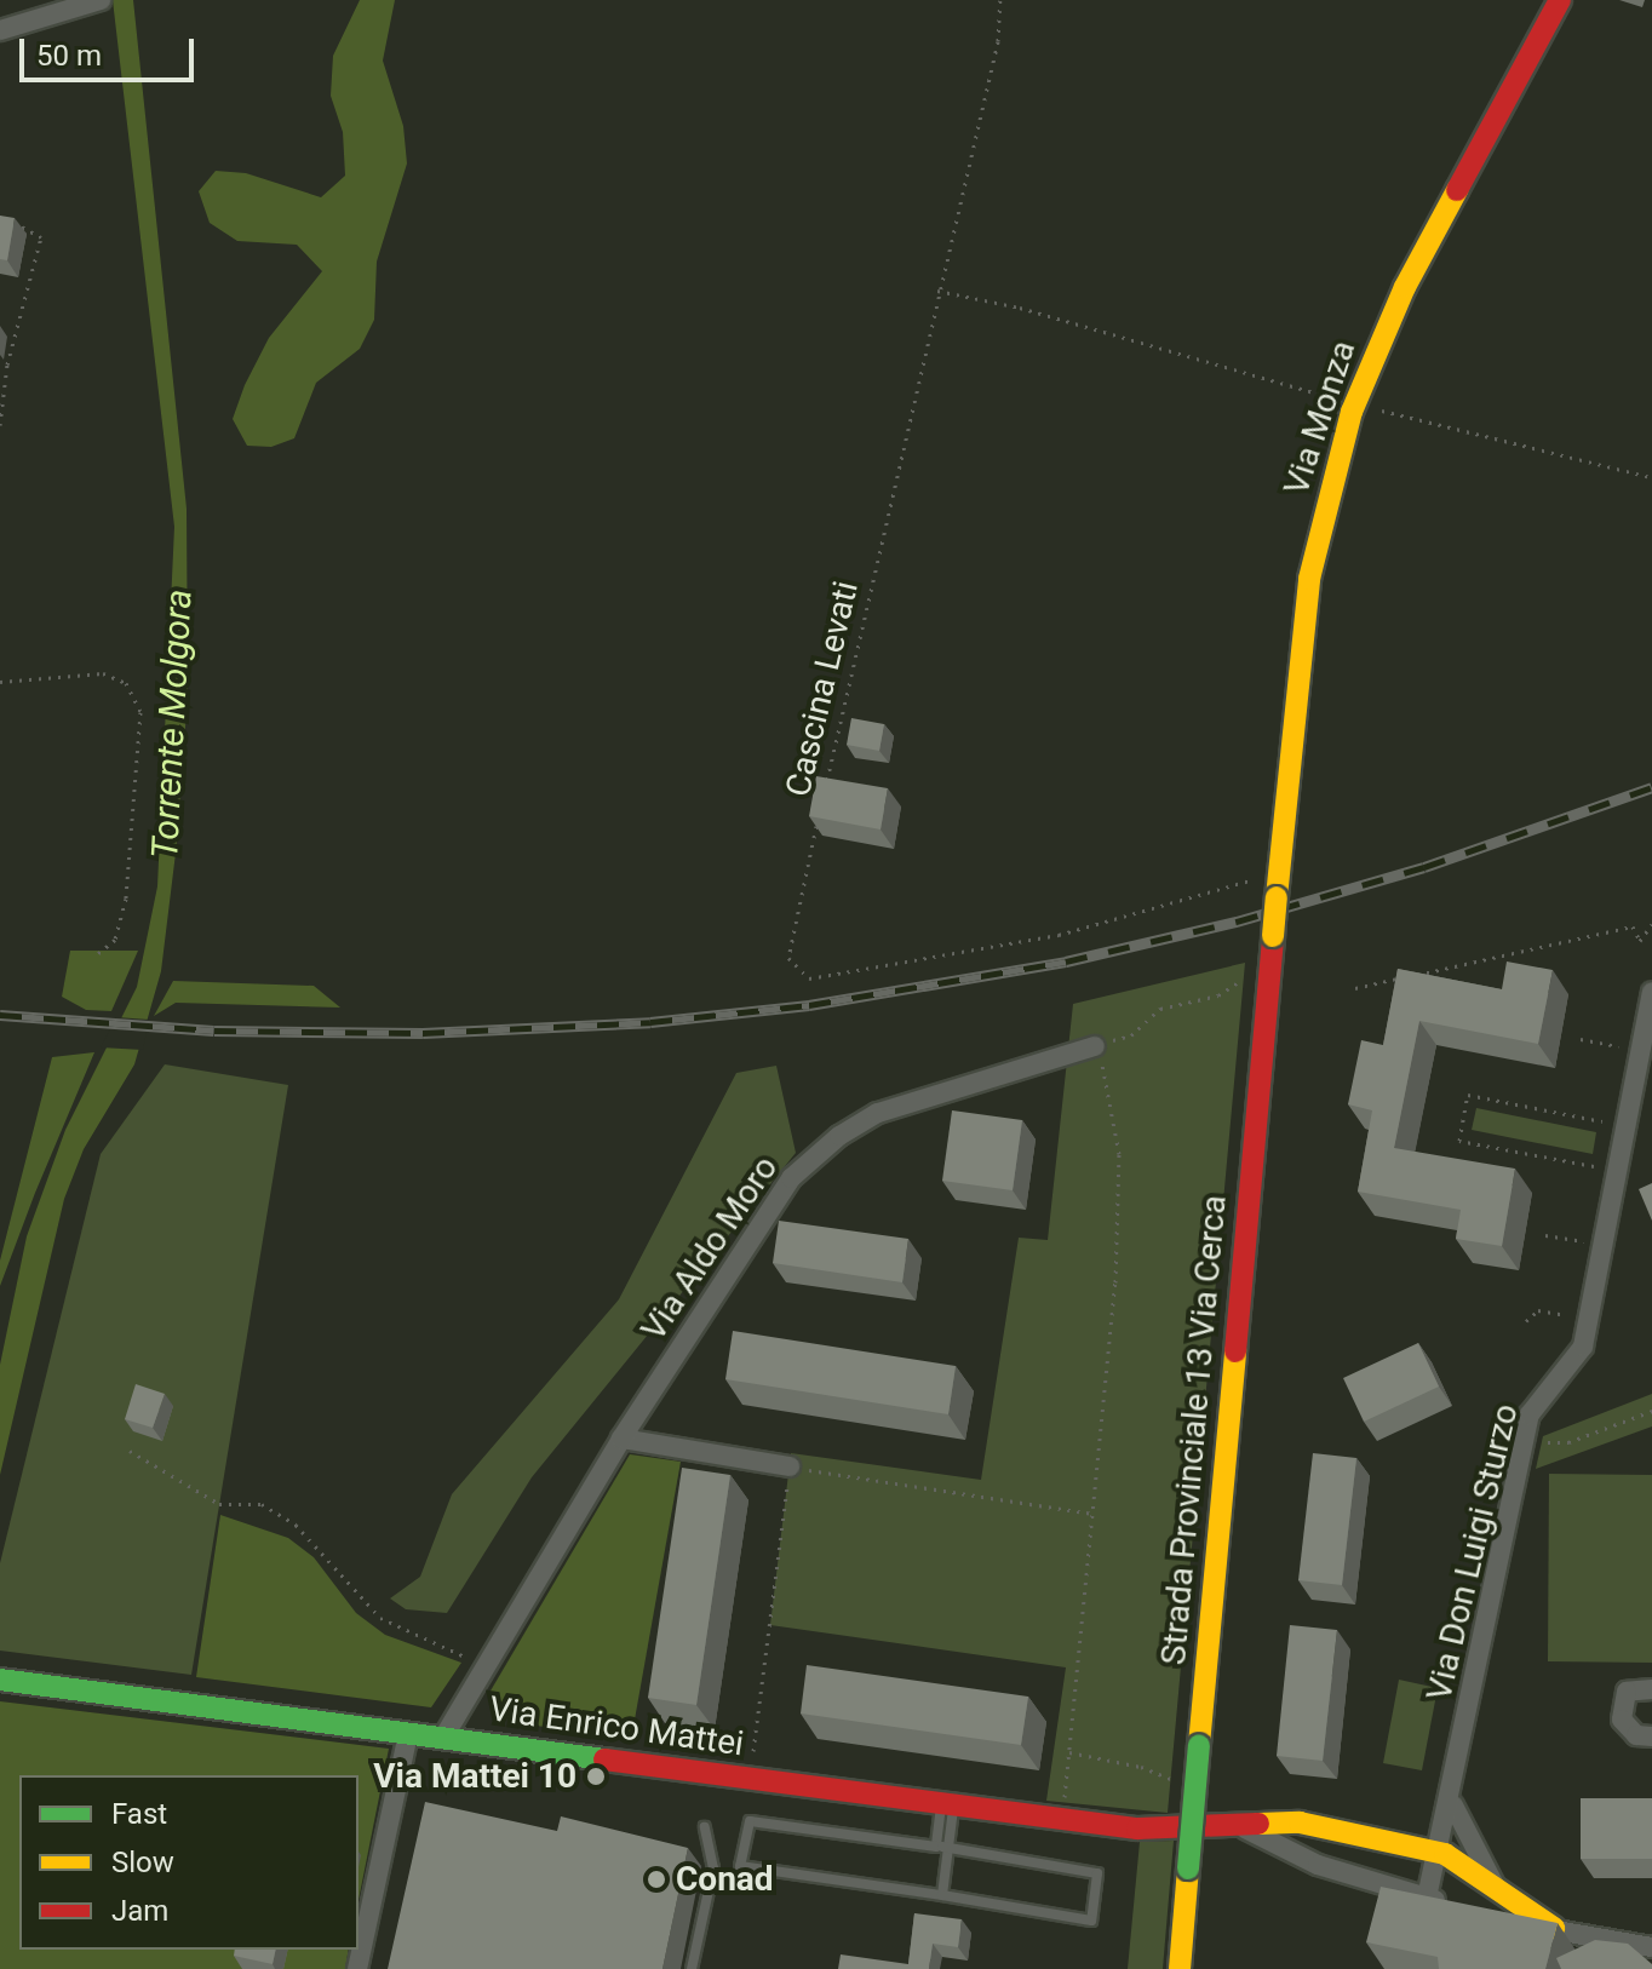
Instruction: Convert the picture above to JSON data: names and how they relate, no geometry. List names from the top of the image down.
{
  "streets": {
    "main road": ["Via Monza", "Strada Provinciale 13 Via Cerca", "Via Enrico Mattei"],
    "street": ["Via Aldo Moro", "Via Don Luigi Sturzo"],
    "path": ["Cascina Levati"]
  },
  "crossings": [
    ["Via Monza", "Strada Provinciale 13 Via Cerca"],
    ["Via Aldo Moro", "Via Enrico Mattei"],
    ["Via Don Luigi Sturzo", "Via Enrico Mattei"]
  ],
  "water": ["Torrente Molgora"],
  "places": ["Via Mattei 10", "Conad"],
  "legend": ["Fast", "Slow", "Jam"],
  "scale_bar": "50 m"
}
